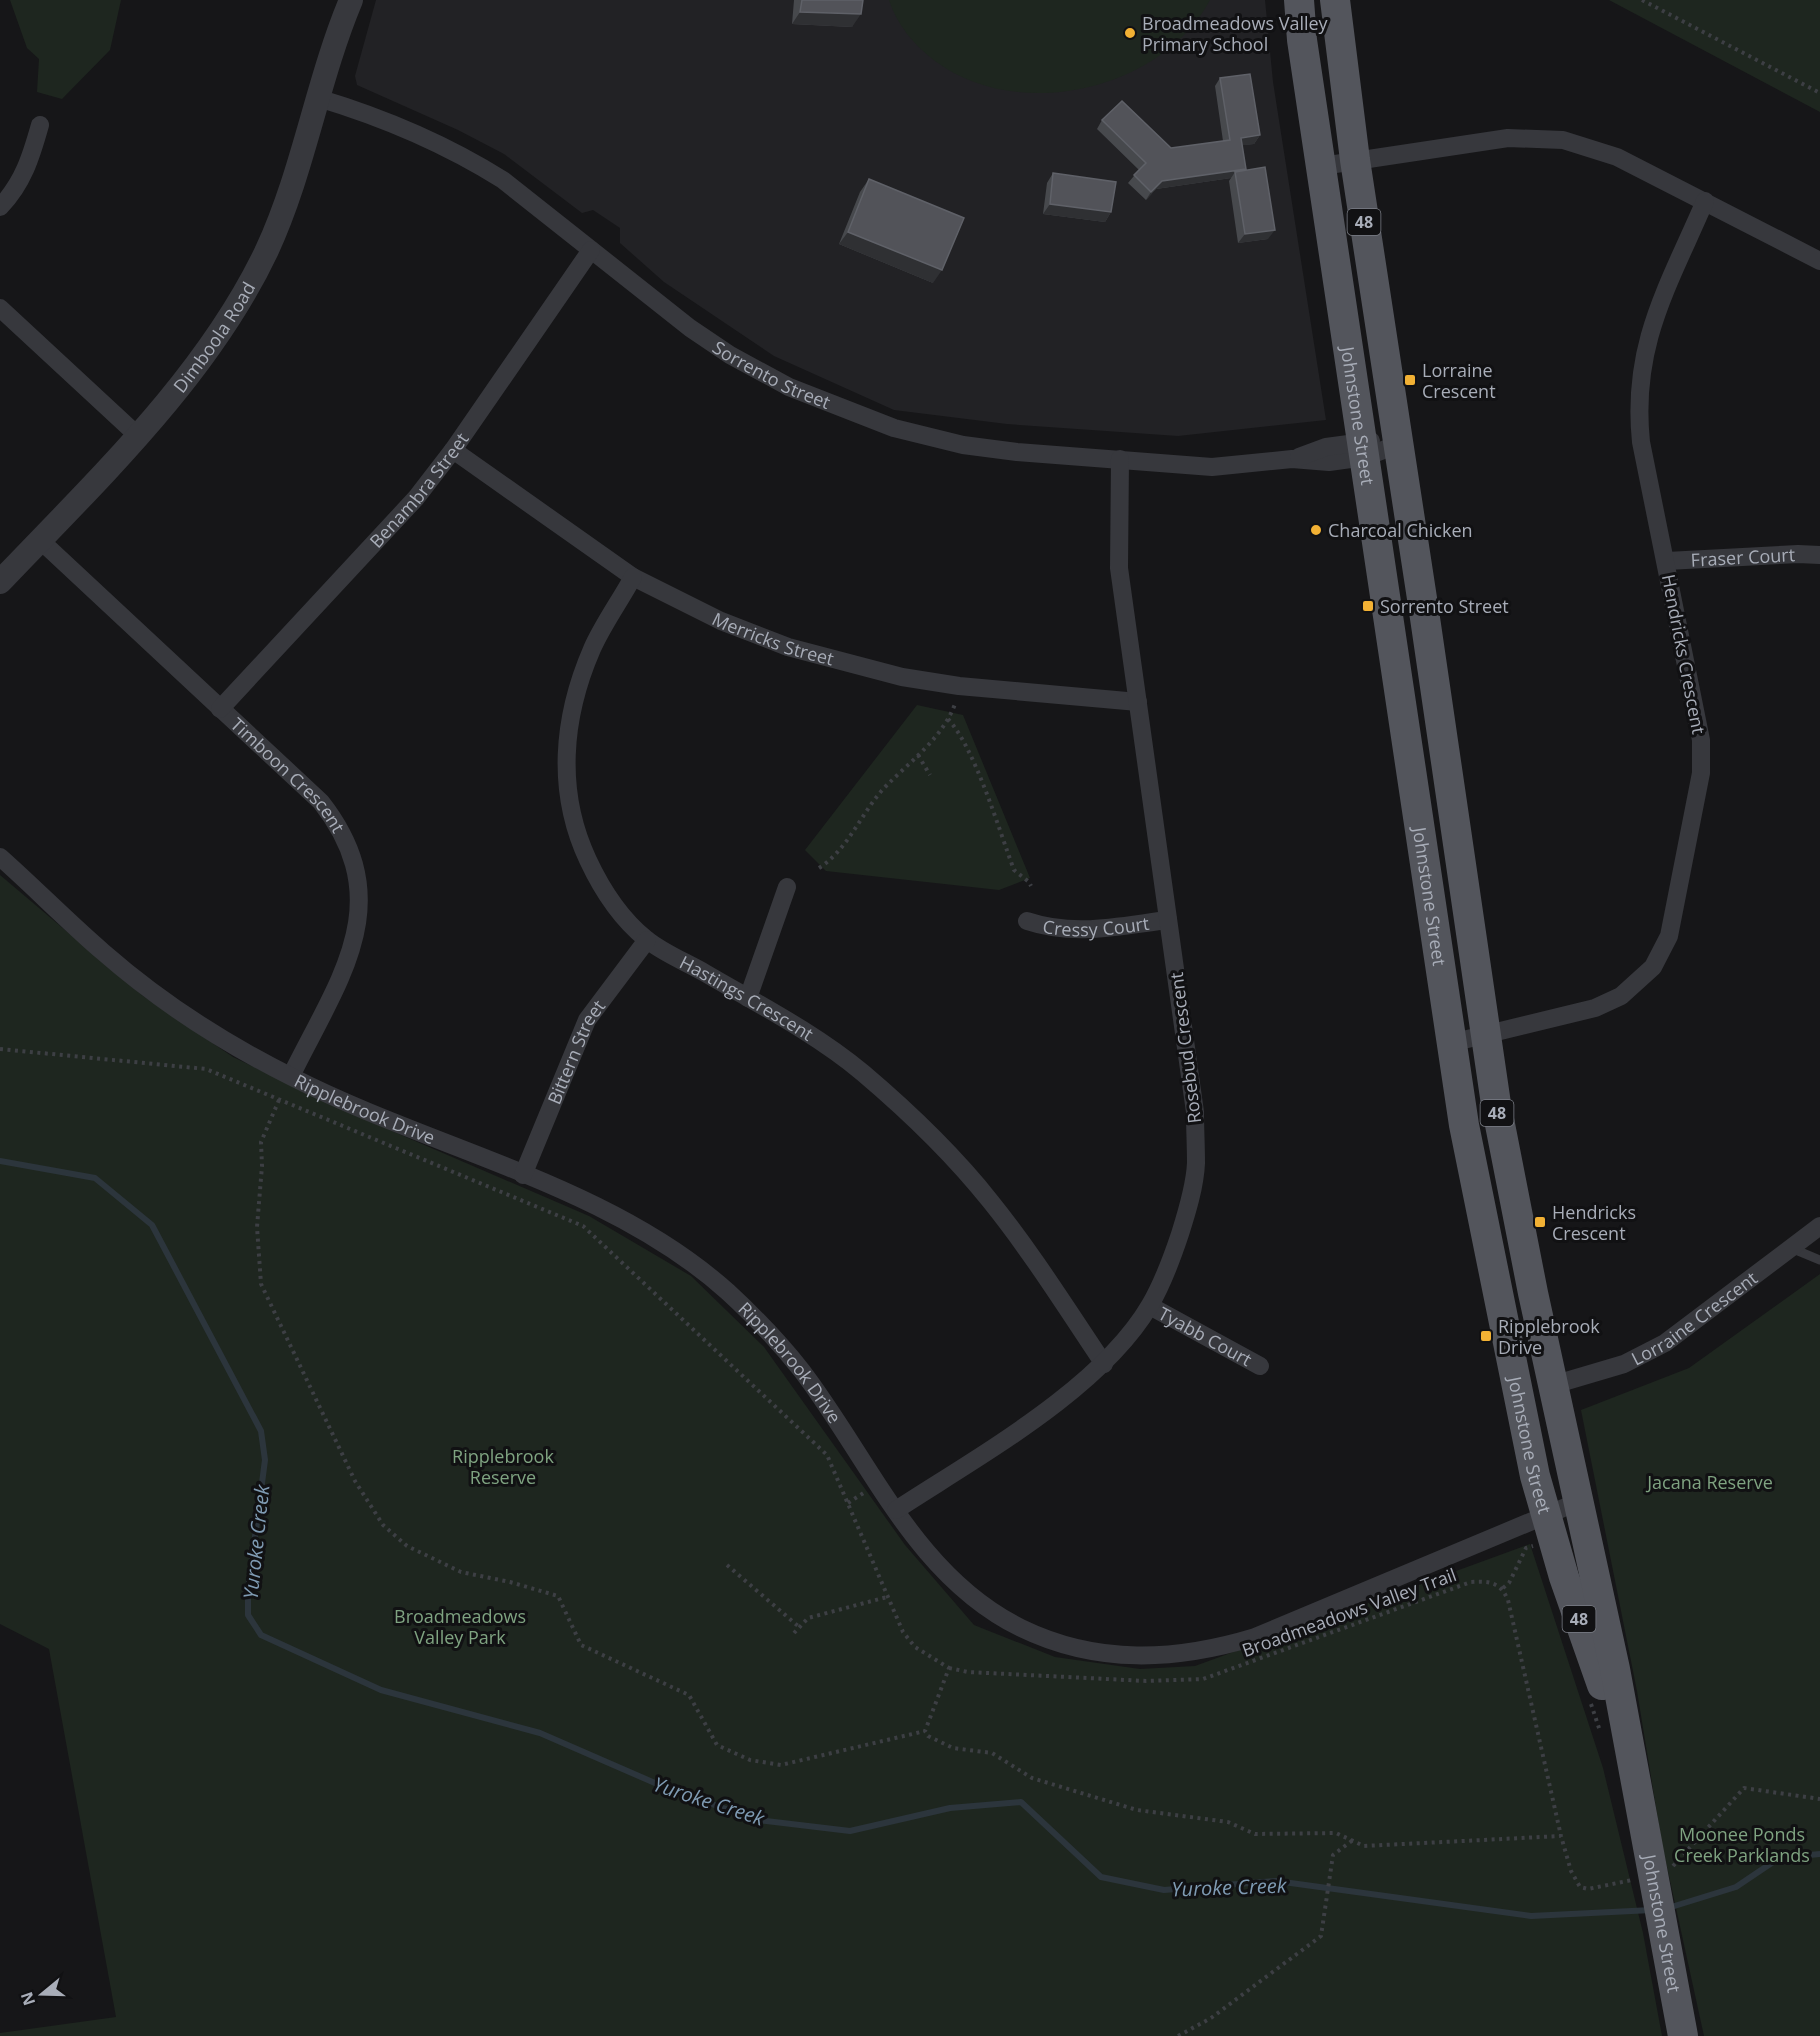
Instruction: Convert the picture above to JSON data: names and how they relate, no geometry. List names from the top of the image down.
{
  "streets": {
    "main road": ["48", "Johnstone Street"],
    "street": [
      "Dimboola Road",
      "Sorrento Street",
      "Benambra Street",
      "Fraser Court",
      "Merricks Street",
      "Hendricks Crescent",
      "Timboon Crescent",
      "Cressy Court",
      "Hastings Crescent",
      "Rosebud Crescent",
      "Bittern Street",
      "Ripplebrook Drive",
      "Lorraine Crescent",
      "Tyabb Court"
    ],
    "path": ["Broadmeadows Valley Trail"]
  },
  "crossings": [
    ["Dimboola Road", "Sorrento Street"],
    ["Dimboola Road", "Timboon Crescent"],
    ["Sorrento Street", "Johnstone Street"],
    ["Sorrento Street", "Benambra Street"],
    ["Sorrento Street", "Rosebud Crescent"],
    ["Johnstone Street", "Hendricks Crescent"],
    ["Johnstone Street", "Ripplebrook Drive"],
    ["Johnstone Street", "Lorraine Crescent"],
    ["Benambra Street", "Merricks Street"],
    ["Benambra Street", "Timboon Crescent"],
    ["Fraser Court", "Hendricks Crescent"],
    ["Merricks Street", "Hastings Crescent"],
    ["Merricks Street", "Rosebud Crescent"],
    ["Timboon Crescent", "Ripplebrook Drive"],
    ["Cressy Court", "Rosebud Crescent"],
    ["Hastings Crescent", "Rosebud Crescent"],
    ["Hastings Crescent", "Bittern Street"],
    ["Rosebud Crescent", "Ripplebrook Drive"],
    ["Rosebud Crescent", "Tyabb Court"],
    ["Bittern Street", "Ripplebrook Drive"]
  ],
  "water": ["Yuroke Creek"],
  "parks": [
    "Ripplebrook Reserve",
    "Jacana Reserve",
    "Broadmeadows Valley Park",
    "Moonee Ponds Creek Parklands"
  ],
  "places": {
    "other": ["Broadmeadows Valley Primary School", "Charcoal Chicken"],
    "transit": [
      "Lorraine Crescent",
      "Sorrento Street",
      "Hendricks Crescent",
      "Ripplebrook Drive"
    ]
  },
  "north": "left"
}
